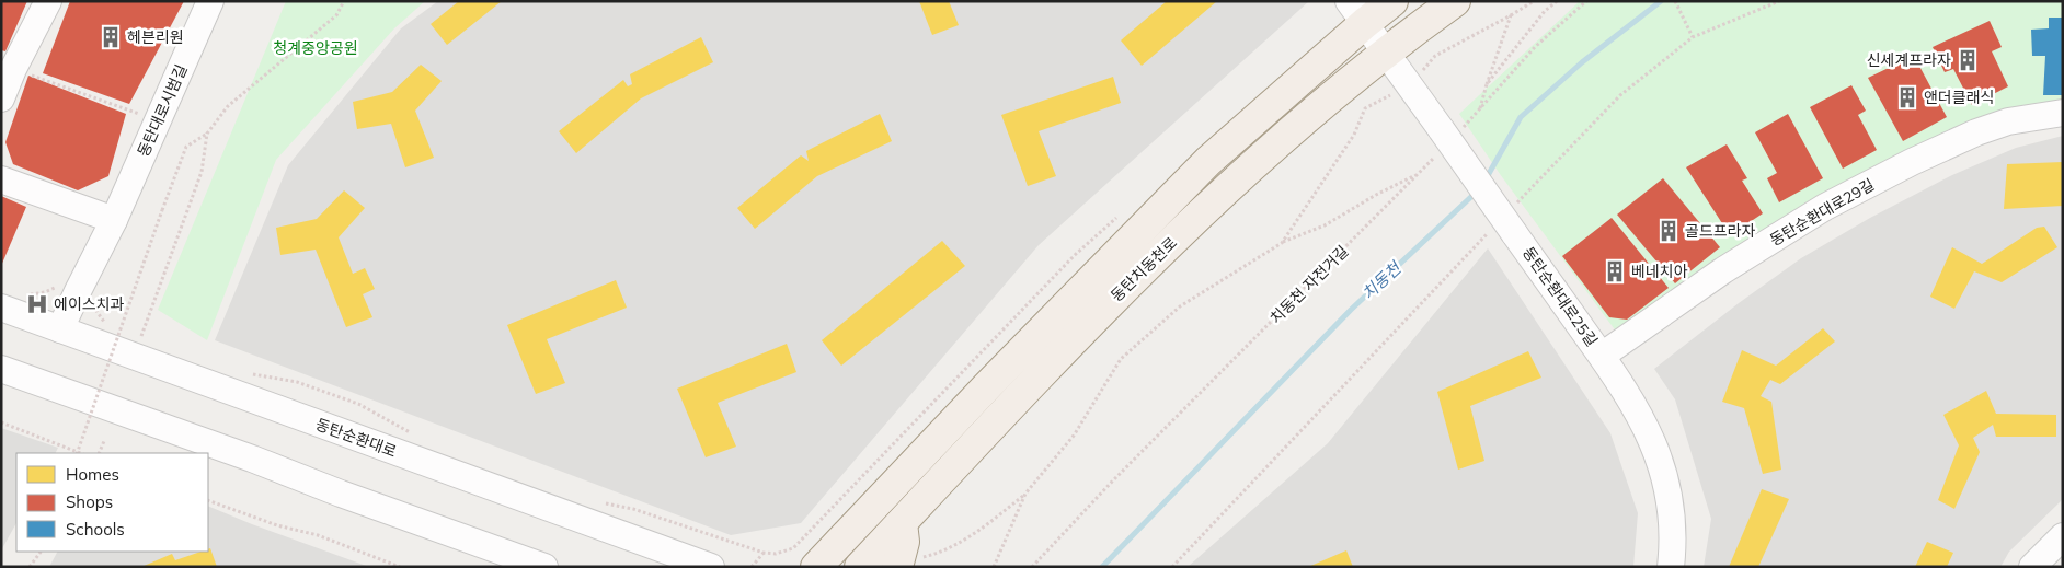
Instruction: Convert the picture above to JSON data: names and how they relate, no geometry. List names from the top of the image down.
{
  "streets": {
    "main road": ["동탄치동천로"],
    "street": [
      "동탄대로시범길",
      "동탄순환대로29길",
      "동탄순환대로25길",
      "동탄순환대로"
    ],
    "path": ["치동천 자전거길"]
  },
  "crossings": [
    ["동탄대로시범길", "동탄순환대로"],
    ["동탄순환대로29길", "동탄순환대로25길"],
    ["동탄치동천로", "동탄순환대로25길"],
    ["치동천 자전거길", "동탄순환대로25길"]
  ],
  "water": ["치동천"],
  "parks": ["청계중앙공원"],
  "places": {
    "building": [
      "헤븐리원",
      "신세계프라자",
      "앤더클래식",
      "골드프라자",
      "베네치아"
    ],
    "hospital": ["에이스치과"]
  },
  "legend": ["Homes", "Shops", "Schools"]
}
